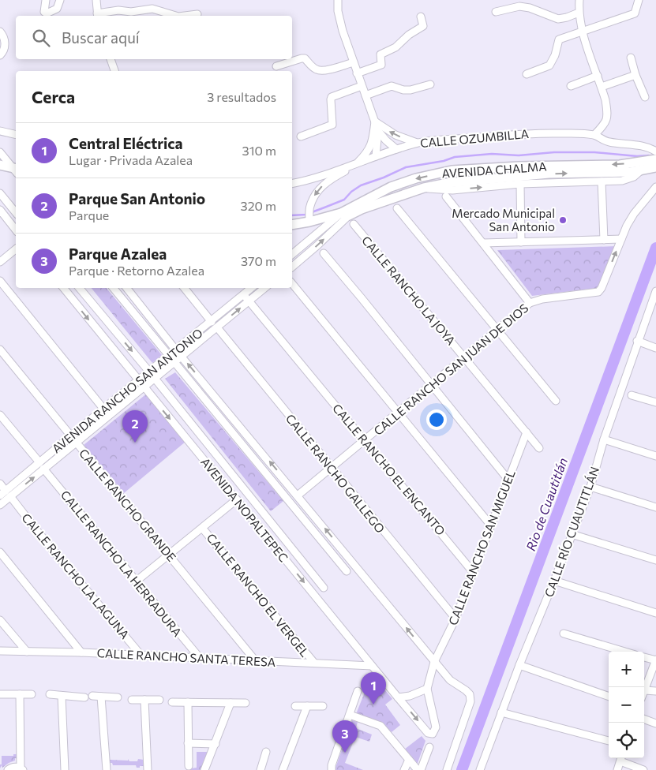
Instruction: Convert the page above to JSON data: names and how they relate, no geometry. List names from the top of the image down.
{
  "streets": {
    "main road": ["AVENIDA CHALMA"],
    "street": [
      "CALLE OZUMBILLA",
      "CALLE RANCHO LA JOYA",
      "CALLE RANCHO SAN JUAN DE DIOS",
      "AVENIDA RANCHO SAN ANTONIO",
      "CALLE RANCHO EL ENCANTO",
      "CALLE RANCHO GALLEGO",
      "CALLE RANCHO GRANDE",
      "AVENIDA NOPALTEPEC",
      "CALLE RÍO CUAUTITLÁN",
      "CALLE RANCHO SAN MIGUEL",
      "CALLE RANCHO LA HERRADURA",
      "CALLE RANCHO LA LAGUNA",
      "CALLE RANCHO EL VERGEL",
      "CALLE RANCHO SANTA TERESA"
    ]
  },
  "crossings": [
    ["CALLE RANCHO LA JOYA", "CALLE RANCHO SAN JUAN DE DIOS"],
    ["CALLE RANCHO LA JOYA", "CALLE RANCHO SAN MIGUEL"],
    ["CALLE RANCHO SAN JUAN DE DIOS", "CALLE RANCHO EL ENCANTO"],
    ["CALLE RANCHO SAN JUAN DE DIOS", "CALLE RANCHO GALLEGO"],
    ["AVENIDA RANCHO SAN ANTONIO", "CALLE RANCHO EL ENCANTO"],
    ["AVENIDA RANCHO SAN ANTONIO", "CALLE RANCHO GALLEGO"],
    ["AVENIDA RANCHO SAN ANTONIO", "CALLE RANCHO GRANDE"],
    ["AVENIDA RANCHO SAN ANTONIO", "AVENIDA NOPALTEPEC"],
    ["AVENIDA RANCHO SAN ANTONIO", "CALLE RANCHO LA HERRADURA"],
    ["AVENIDA RANCHO SAN ANTONIO", "CALLE RANCHO LA LAGUNA"],
    ["CALLE RANCHO EL ENCANTO", "CALLE RANCHO SAN MIGUEL"],
    ["CALLE RANCHO GALLEGO", "CALLE RANCHO SAN MIGUEL"],
    ["CALLE RANCHO GRANDE", "CALLE RANCHO SANTA TERESA"],
    ["AVENIDA NOPALTEPEC", "CALLE RANCHO SAN MIGUEL"],
    ["AVENIDA NOPALTEPEC", "CALLE RANCHO SANTA TERESA"],
    ["CALLE RANCHO LA HERRADURA", "CALLE RANCHO SANTA TERESA"],
    ["CALLE RANCHO LA LAGUNA", "CALLE RANCHO SANTA TERESA"],
    ["CALLE RANCHO EL VERGEL", "CALLE RANCHO SANTA TERESA"]
  ],
  "water": ["Rio de Cuautitlán"],
  "places": ["Mercado Municipal San Antonio"],
  "page": {
    "search": "Buscar aquí",
    "heading": ["Cerca", "3 resultados"],
    "list": [
      {
        "mark": "1",
        "name": "Central Eléctrica",
        "note": "Lugar · Privada Azalea",
        "value": "310 m"
      },
      {
        "mark": "2",
        "name": "Parque San Antonio",
        "note": "Parque",
        "value": "320 m"
      },
      {
        "mark": "3",
        "name": "Parque Azalea",
        "note": "Parque · Retorno Azalea",
        "value": "370 m"
      }
    ],
    "pins": ["2", "1", "3"],
    "map_buttons": ["+", "−"]
  }
}
